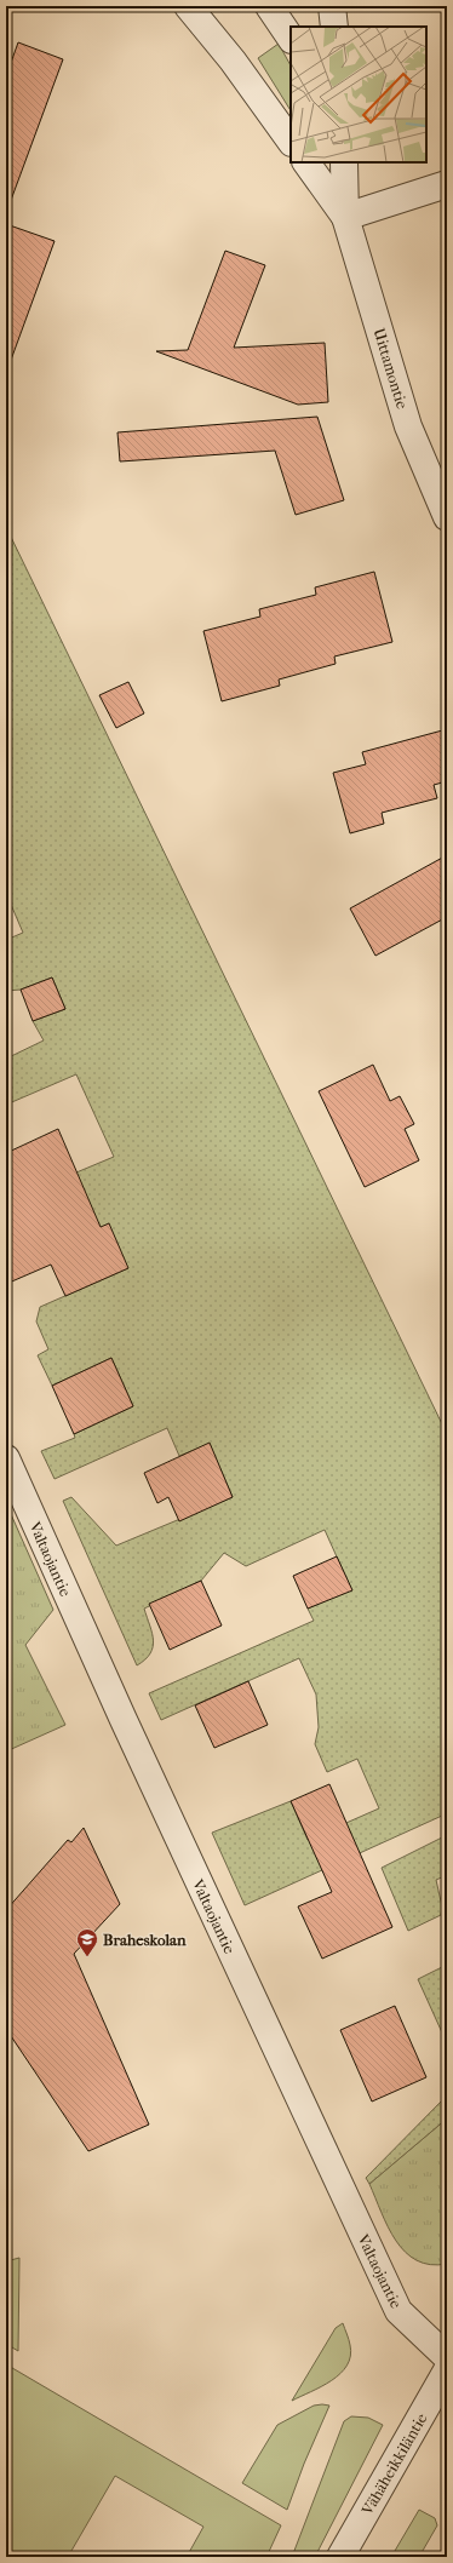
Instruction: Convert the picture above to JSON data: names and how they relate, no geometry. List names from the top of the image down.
{
  "streets": {
    "street": ["Uittamontie", "Valtaojantie", "Vähäheikkiläntie"]
  },
  "places": {
    "school or university": ["Braheskolan"]
  }
}
